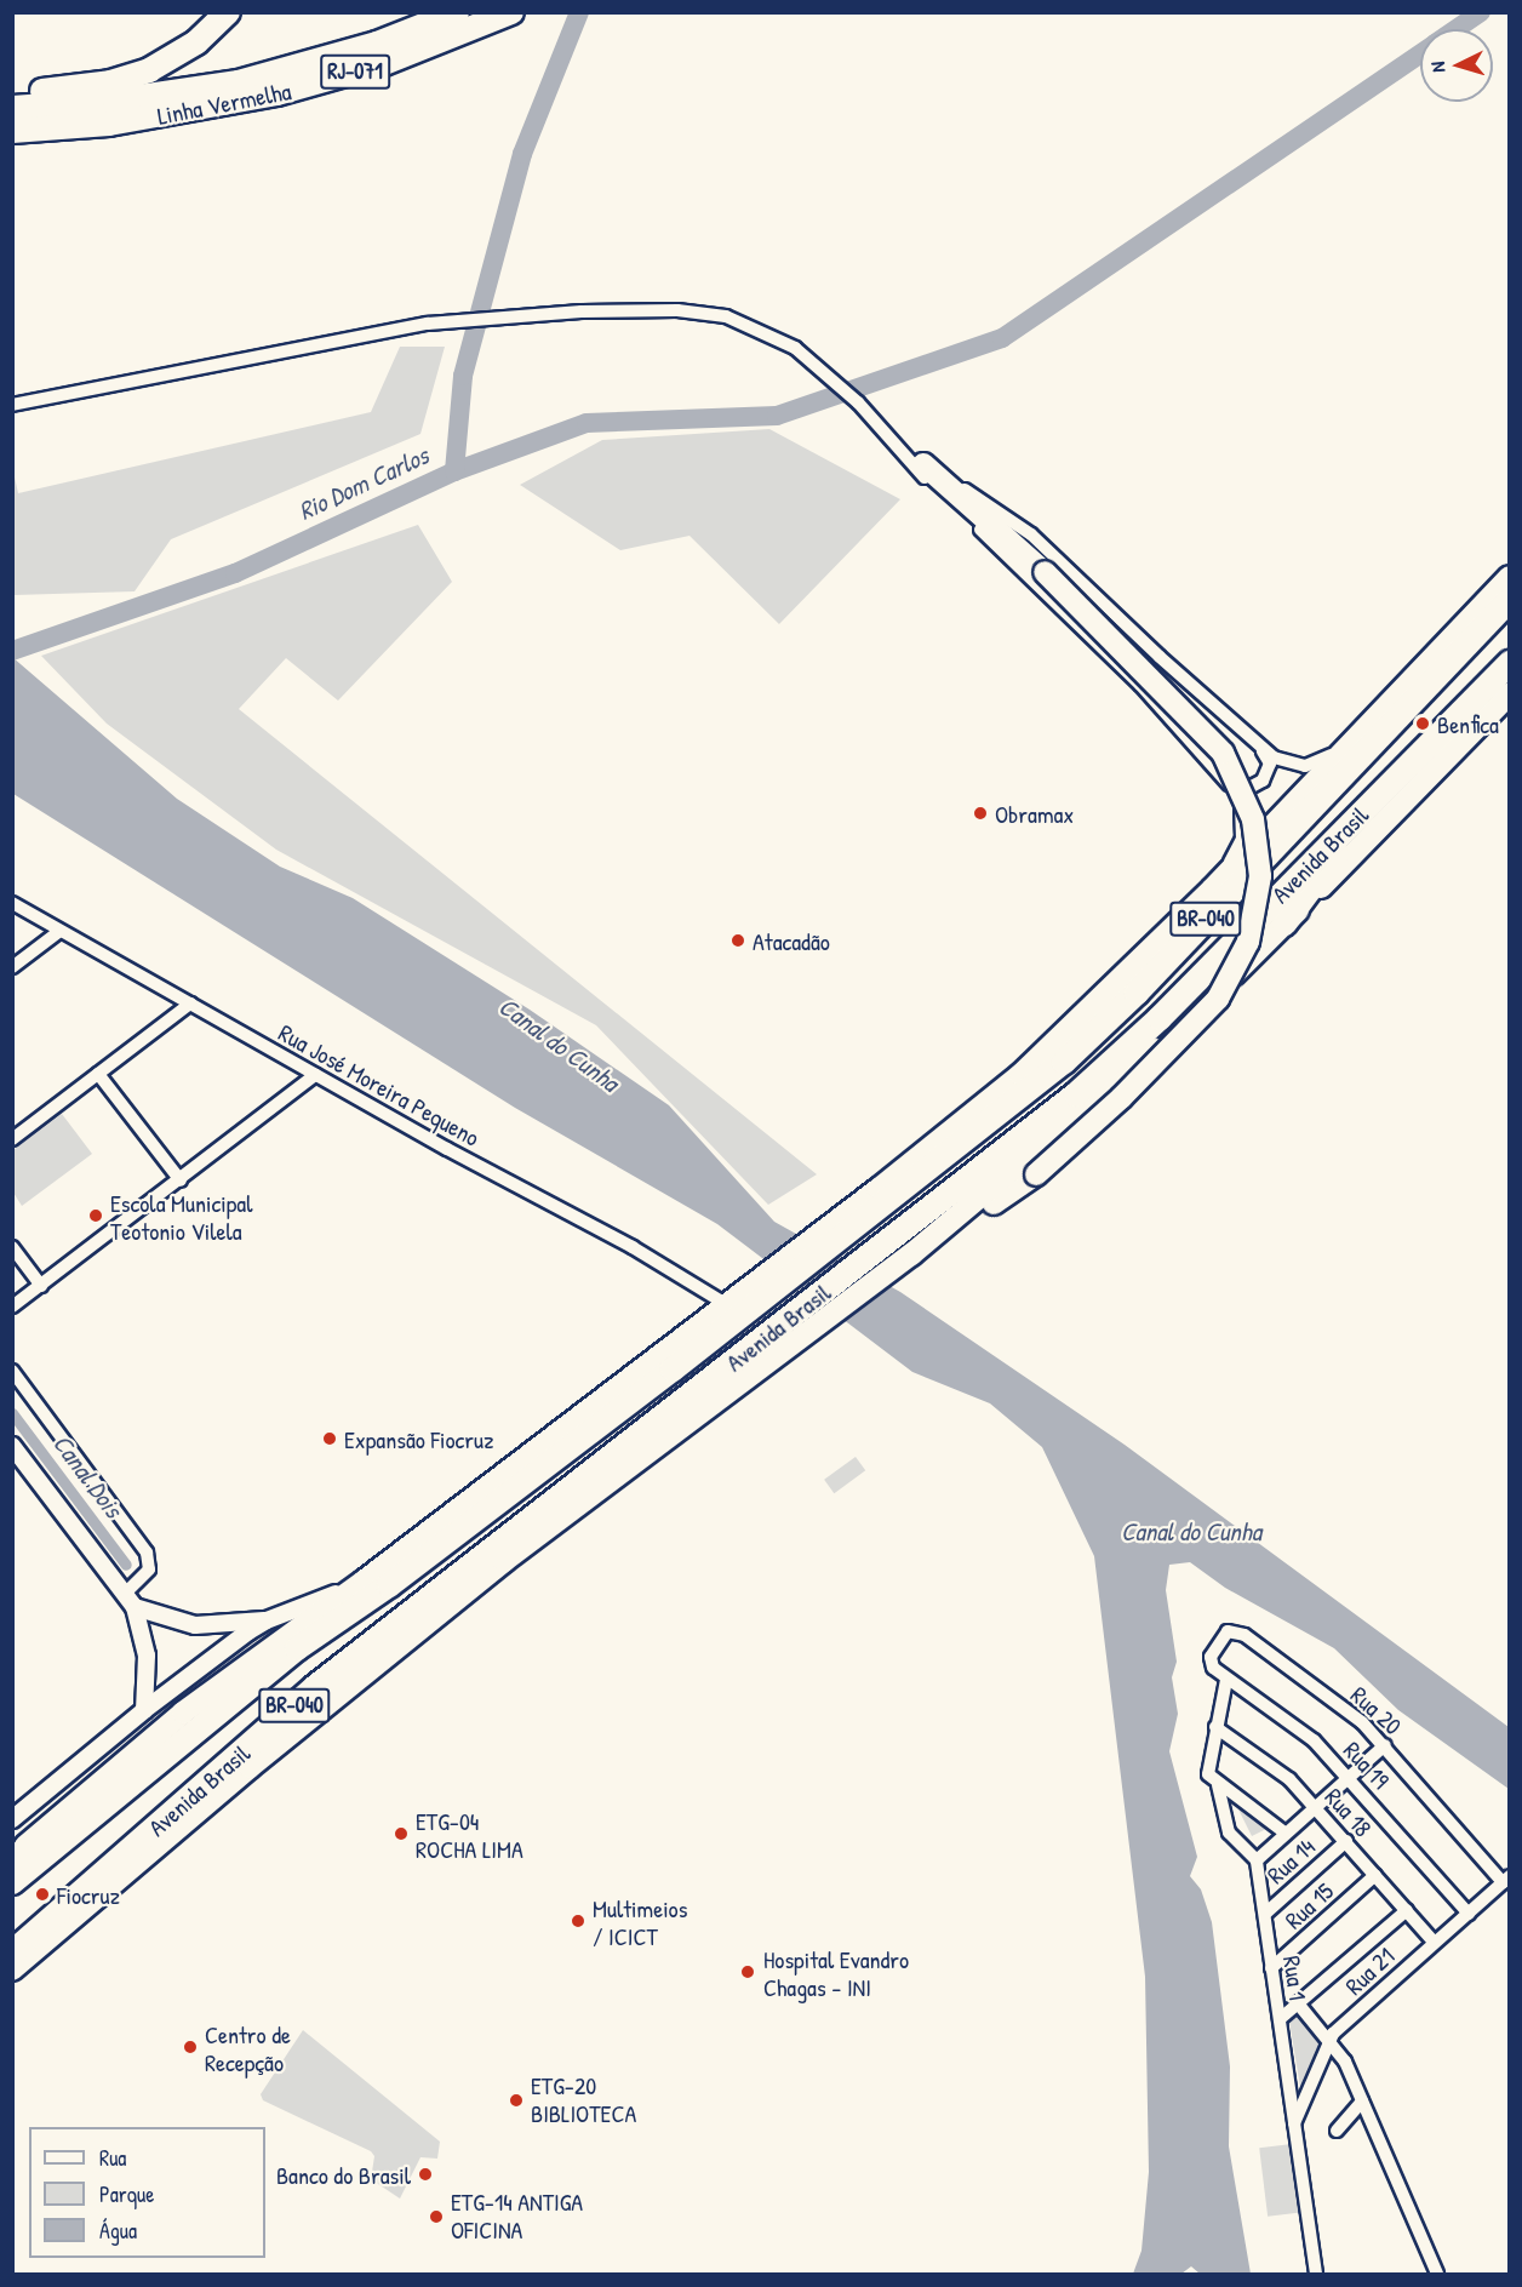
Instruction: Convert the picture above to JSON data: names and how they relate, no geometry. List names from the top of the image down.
{
  "streets": {
    "highway": [
      "RJ-071",
      "Linha Vermelha",
      "Avenida Brasil",
      "BR-040"
    ],
    "street": [
      "Rua José Moreira Pequeno",
      "Rua 20",
      "Rua 19",
      "Rua 18",
      "Rua 14",
      "Rua 15",
      "Rua 21",
      "Rua 1"
    ]
  },
  "crossings": [
    ["Avenida Brasil", "Rua José Moreira Pequeno"],
    ["Rua 20", "Rua 19"],
    ["Rua 20", "Rua 21"],
    ["Rua 19", "Rua 21"],
    ["Rua 18", "Rua 14"],
    ["Rua 18", "Rua 15"],
    ["Rua 18", "Rua 21"],
    ["Rua 14", "Rua 1"],
    ["Rua 15", "Rua 1"],
    ["Rua 21", "Rua 1"]
  ],
  "water": ["Rio Dom Carlos", "Canal do Cunha", "Canal Dois"],
  "places": [
    "Benfica",
    "Obramax",
    "Atacadão",
    "Escola Municipal Teotonio Vilela",
    "Expansão Fiocruz",
    "ETG-04 ROCHA LIMA",
    "Fiocruz",
    "Multimeios / ICICT",
    "Hospital Evandro Chagas - INI",
    "Centro de Recepção",
    "ETG-20 BIBLIOTECA",
    "Banco do Brasil",
    "ETG-14 ANTIGA OFICINA"
  ],
  "legend": ["Rua", "Parque", "Água"],
  "north": "left"
}
